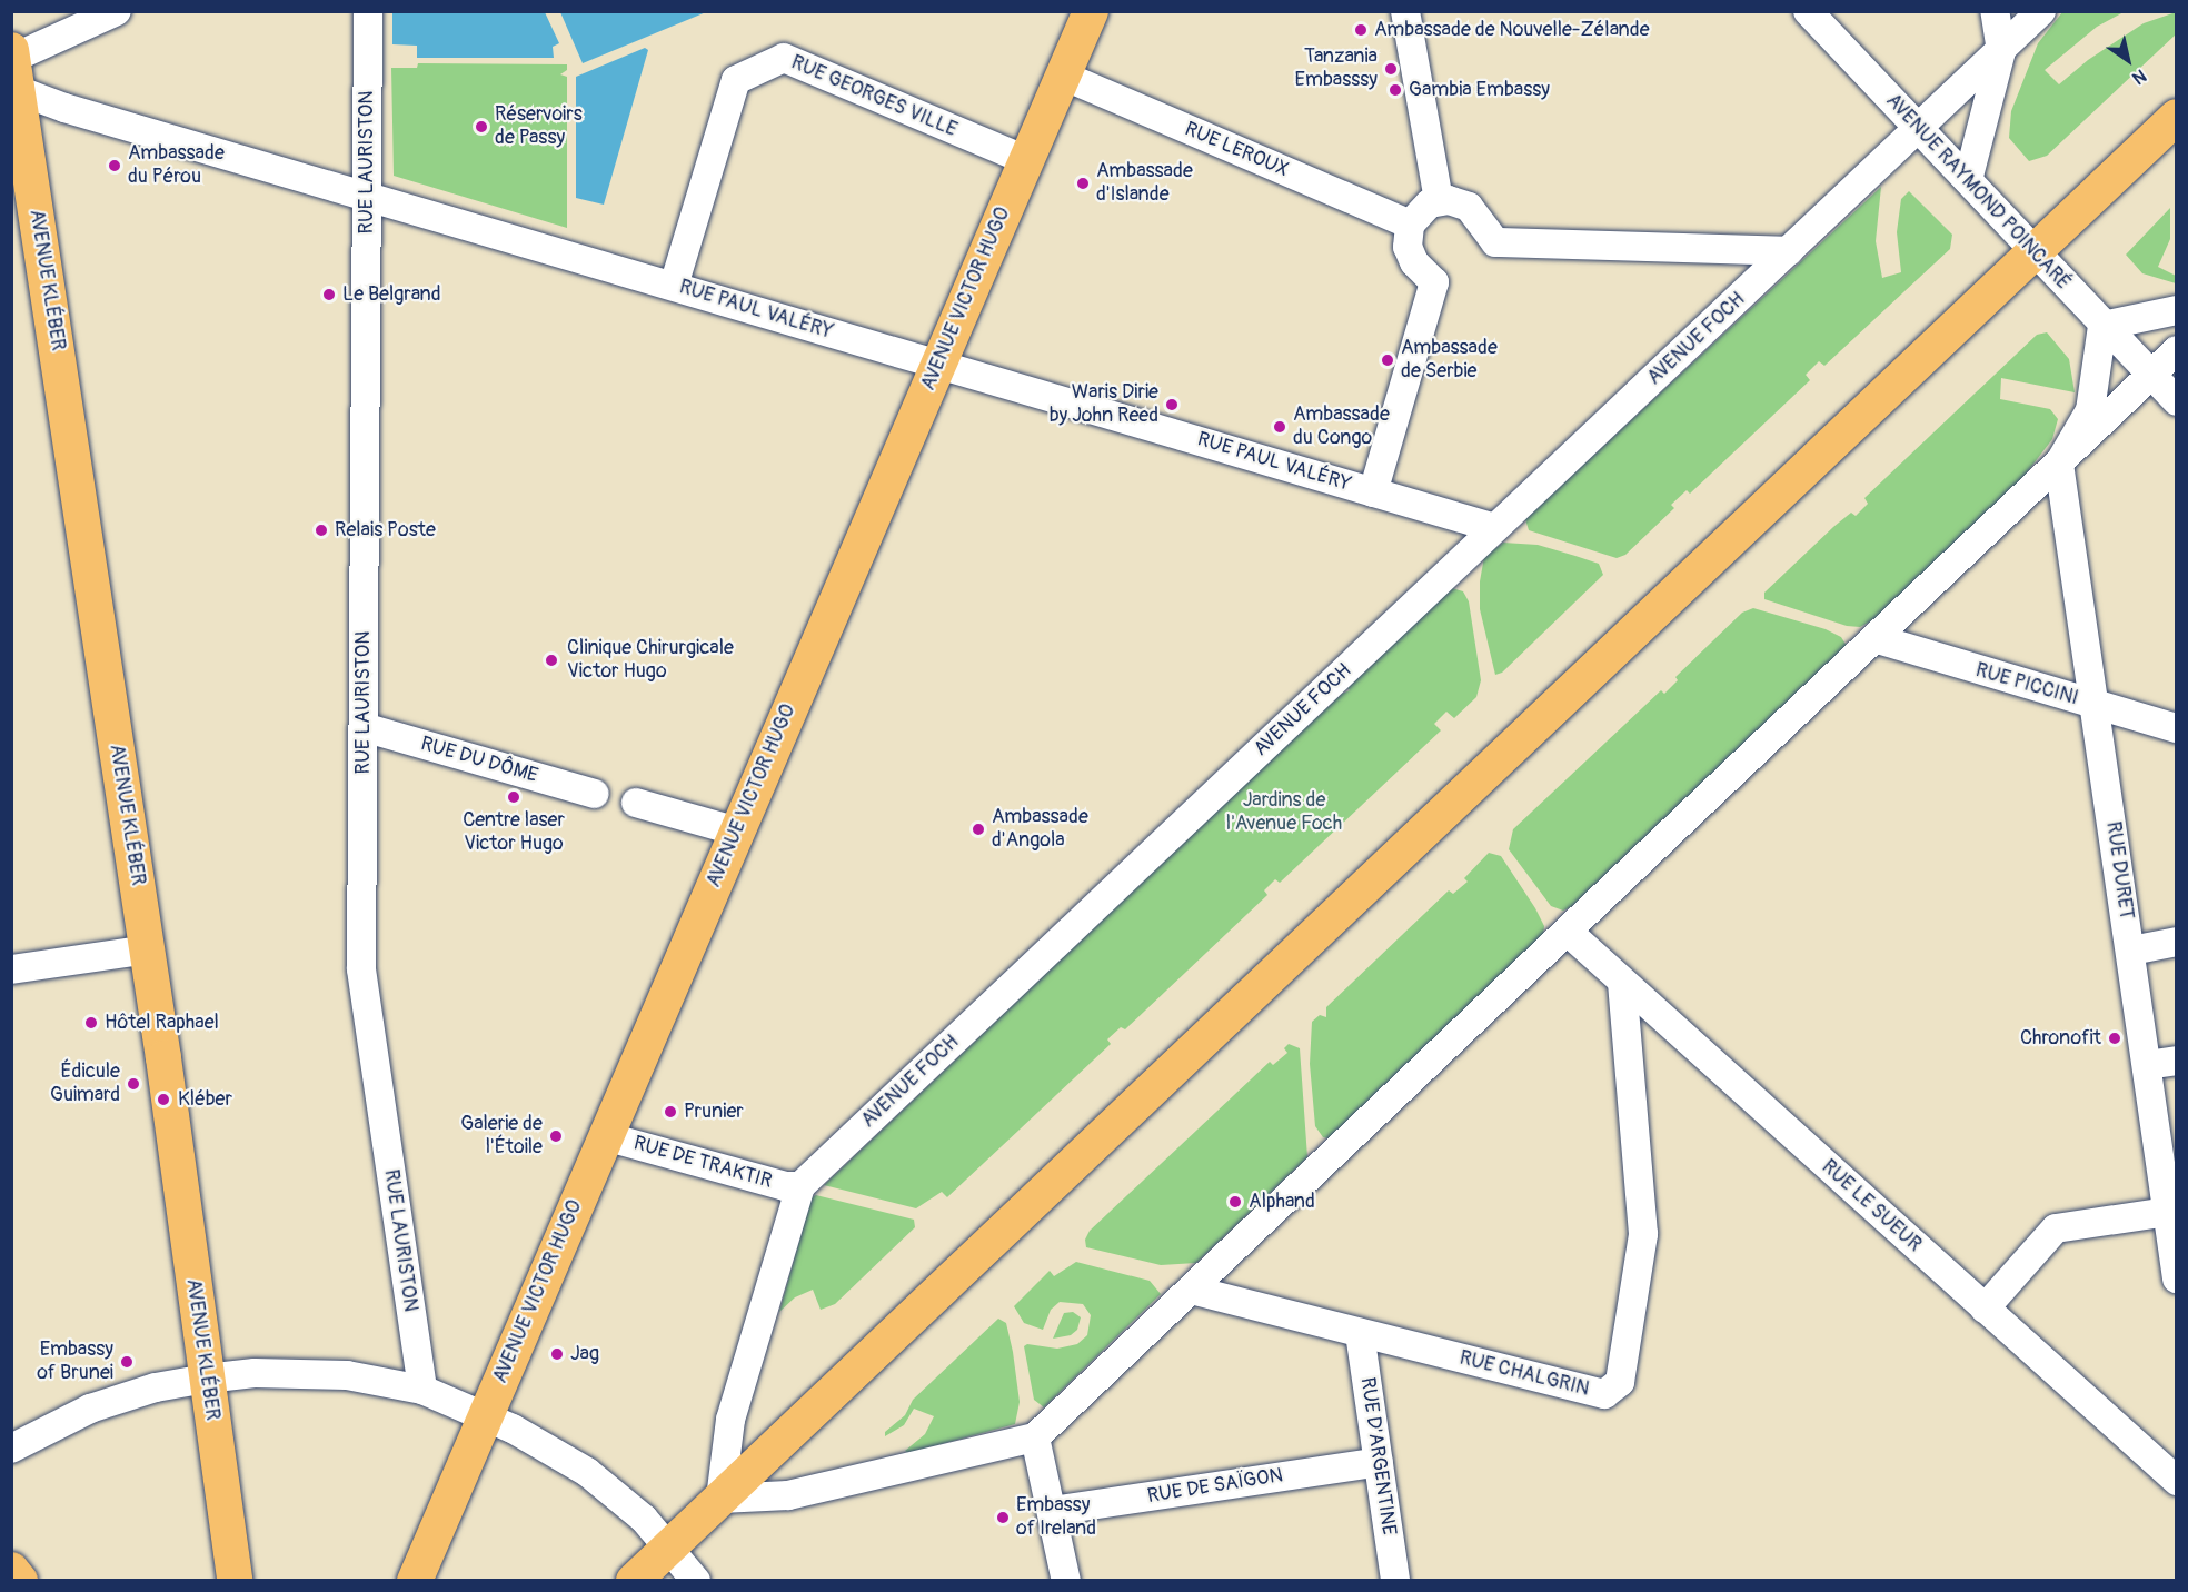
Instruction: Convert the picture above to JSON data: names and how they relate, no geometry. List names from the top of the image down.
{
  "streets": {
    "main road": ["AVENUE KLÉBER", "AVENUE VICTOR HUGO"],
    "street": [
      "RUE GEORGES VILLE",
      "RUE LEROUX",
      "RUE LAURISTON",
      "AVENUE RAYMOND POINCARÉ",
      "RUE PAUL VALÉRY",
      "AVENUE FOCH",
      "RUE PICCINI",
      "RUE DU DÔME",
      "RUE DURET",
      "RUE DE TRAKTIR",
      "RUE LE SUEUR",
      "RUE CHALGRIN",
      "RUE D'ARGENTINE",
      "RUE DE SAÏGON"
    ]
  },
  "crossings": [
    ["RUE GEORGES VILLE", "AVENUE VICTOR HUGO"],
    ["RUE GEORGES VILLE", "RUE PAUL VALÉRY"],
    ["RUE LEROUX", "AVENUE VICTOR HUGO"],
    ["RUE LAURISTON", "RUE PAUL VALÉRY"],
    ["RUE LAURISTON", "RUE DU DÔME"],
    ["AVENUE RAYMOND POINCARÉ", "AVENUE FOCH"],
    ["AVENUE KLÉBER", "RUE PAUL VALÉRY"],
    ["AVENUE VICTOR HUGO", "RUE PAUL VALÉRY"],
    ["AVENUE VICTOR HUGO", "RUE DE TRAKTIR"],
    ["RUE PAUL VALÉRY", "AVENUE FOCH"],
    ["AVENUE FOCH", "RUE DE TRAKTIR"],
    ["RUE PICCINI", "RUE DURET"],
    ["RUE LE SUEUR", "RUE CHALGRIN"],
    ["RUE CHALGRIN", "RUE D'ARGENTINE"],
    ["RUE D'ARGENTINE", "RUE DE SAÏGON"]
  ],
  "parks": ["Jardins de l'Avenue Foch"],
  "places": [
    "Ambassade de Nouvelle-Zélande",
    "Tanzania Embasssy",
    "Gambia Embassy",
    "Réservoirs de Passy",
    "Ambassade du Pérou",
    "Ambassade d'Islande",
    "Le Belgrand",
    "Ambassade de Serbie",
    "Waris Dirie by John Reed",
    "Ambassade du Congo",
    "Relais Poste",
    "Clinique Chirurgicale Victor Hugo",
    "Centre laser Victor Hugo",
    "Ambassade d'Angola",
    "Hôtel Raphael",
    "Chronofit",
    "Édicule Guimard",
    "Kléber",
    "Prunier",
    "Galerie de l'Étoile",
    "Alphand",
    "Jag",
    "Embassy of Brunei",
    "Embassy of Ireland"
  ],
  "north": "bottom right"
}
